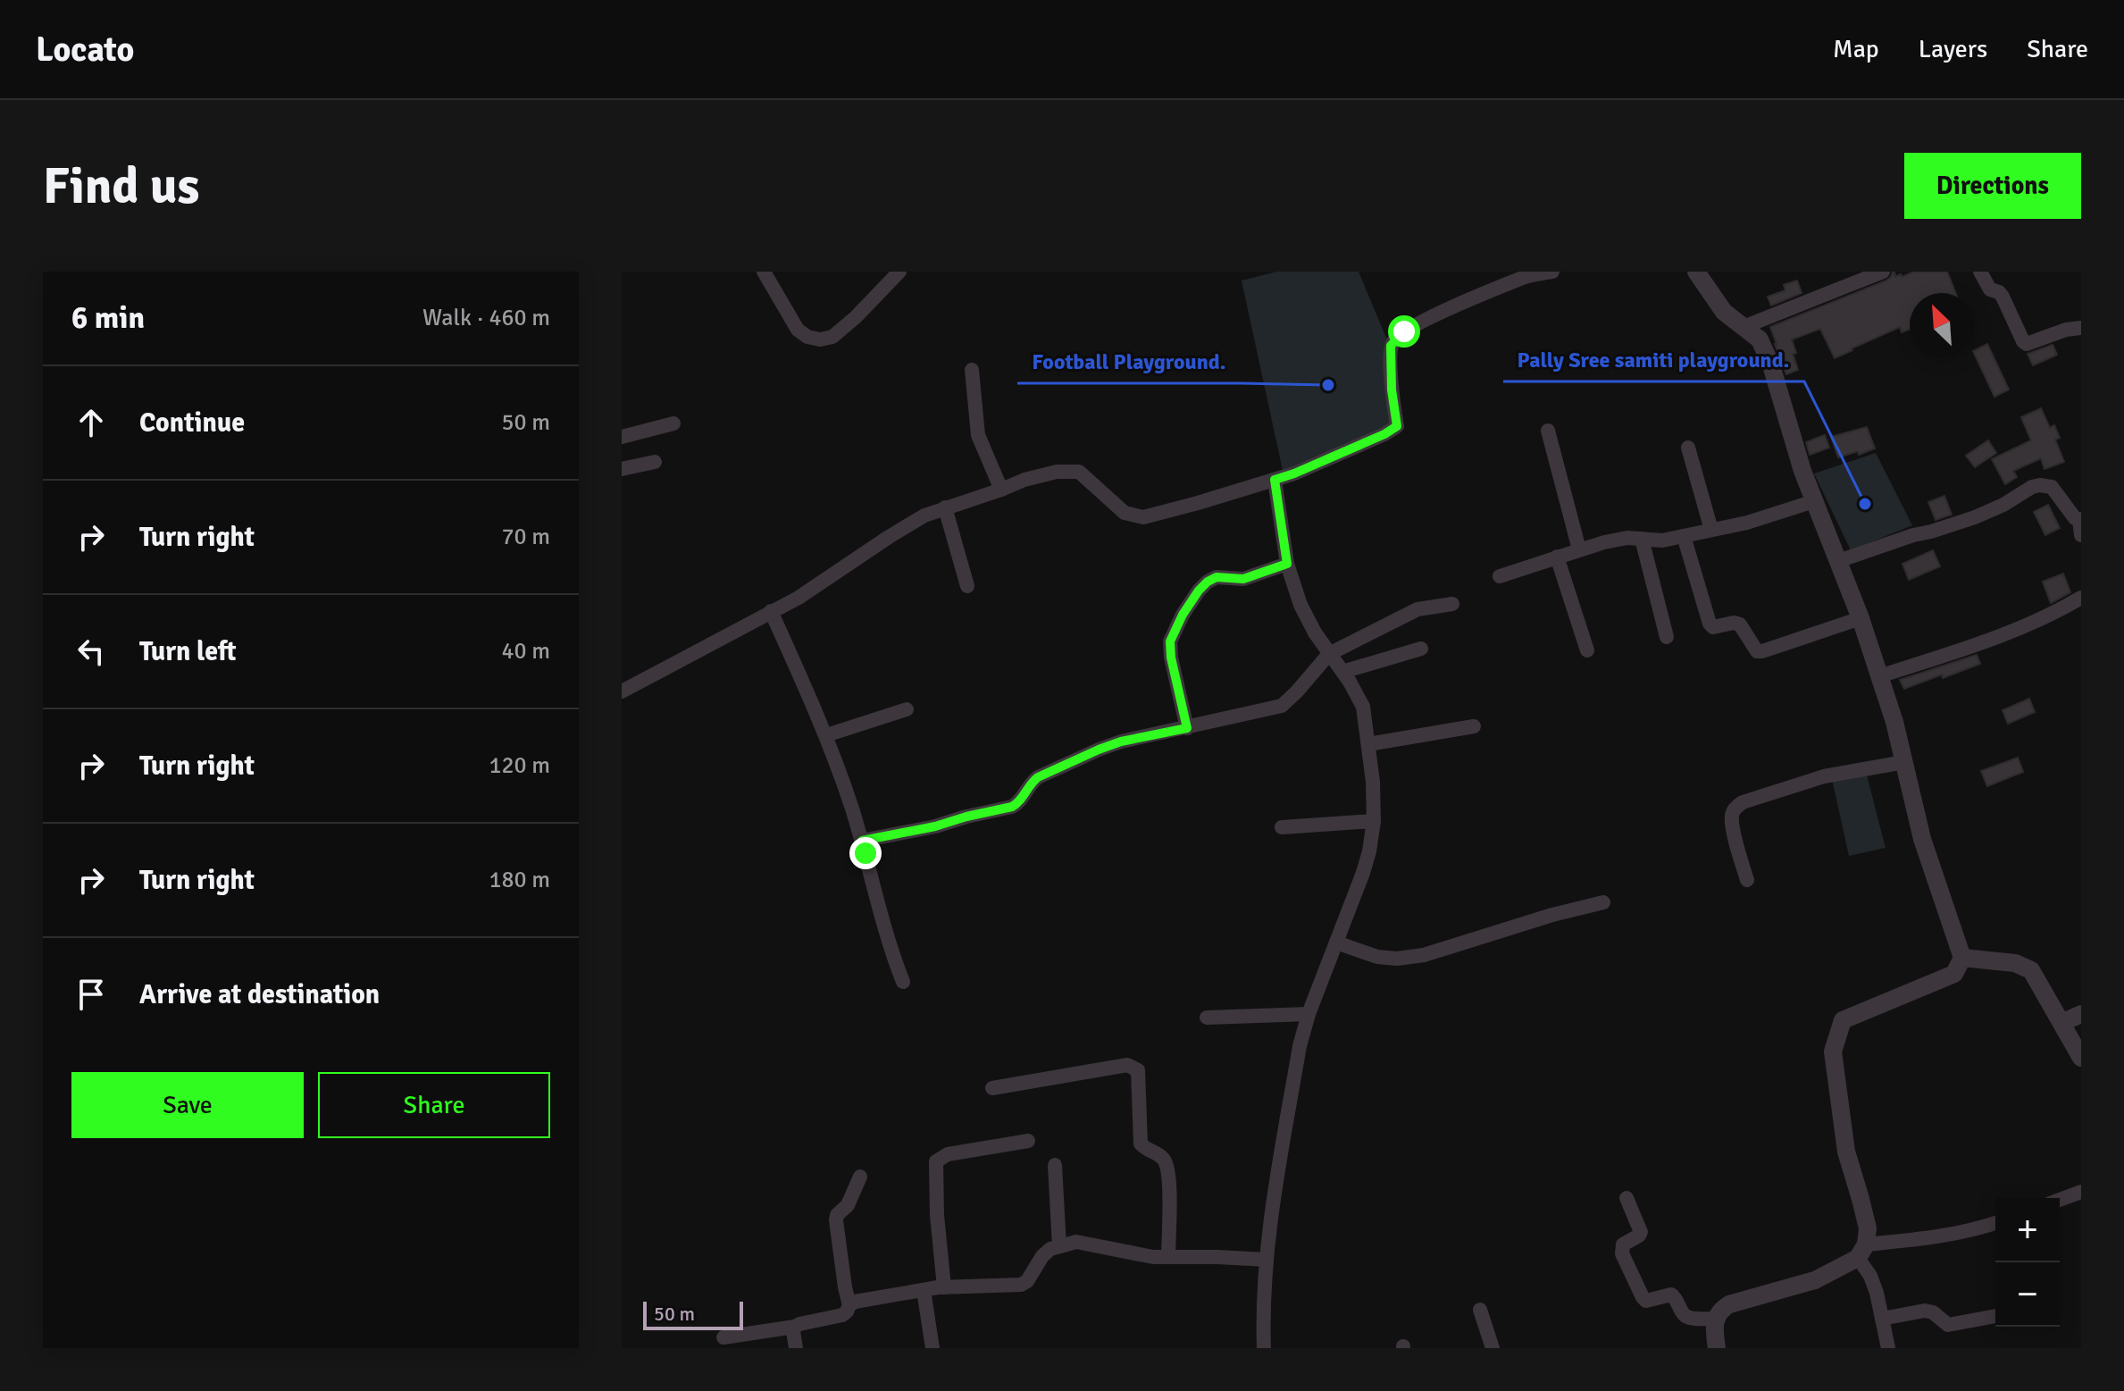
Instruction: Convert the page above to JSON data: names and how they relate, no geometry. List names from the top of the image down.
{
  "places": ["Football Playground.", "Pally Sree samiti playground."],
  "scale_bar": "50 m",
  "north": "top left",
  "page": {
    "header": "Locato",
    "nav": ["Map", "Layers", "Share"],
    "buttons": [
      "Directions",
      ["Save", "Share"]
    ],
    "title": "Find us",
    "heading": ["6 min", "Walk · 460 m"],
    "list": [
      ["Continue", "50 m"],
      ["Turn right", "70 m"],
      ["Turn left", "40 m"],
      ["Turn right", "120 m"],
      ["Turn right", "180 m"],
      "Arrive at destination"
    ],
    "map_buttons": ["+", "−"],
    "scale": "50 m"
  }
}
